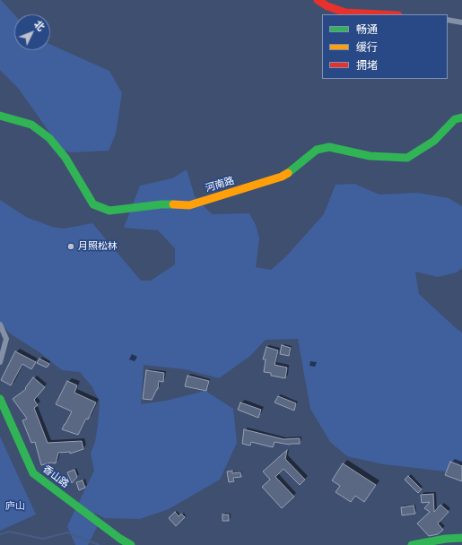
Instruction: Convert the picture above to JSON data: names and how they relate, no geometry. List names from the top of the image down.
{
  "streets": {
    "street": ["河南路", "香山路"]
  },
  "parks": ["庐山"],
  "places": ["月照松林"],
  "legend": ["畅通", "缓行", "拥堵"],
  "north": "top right"
}
